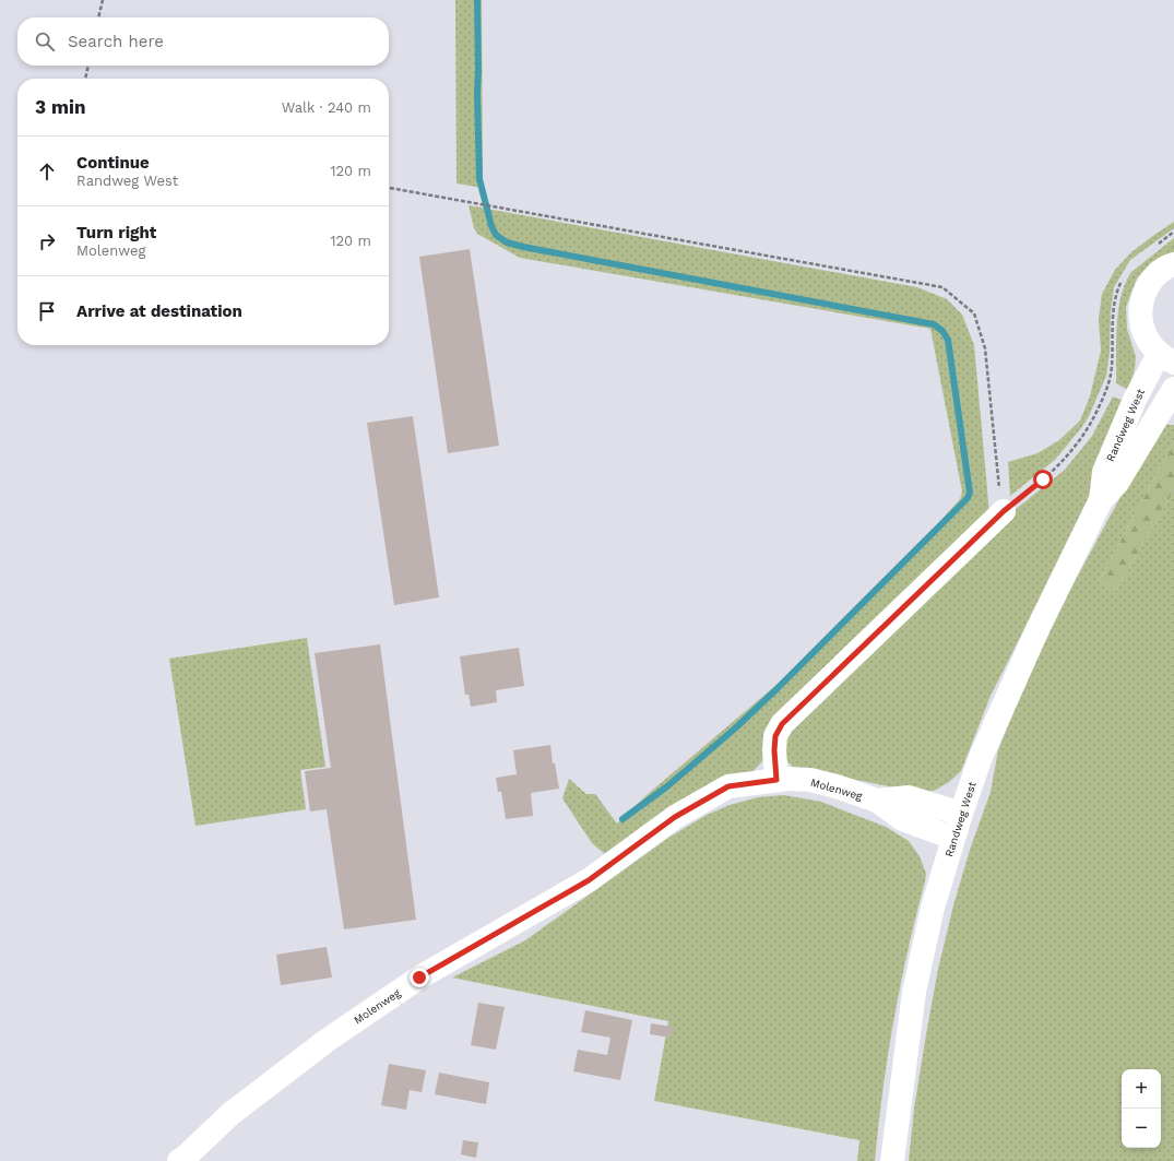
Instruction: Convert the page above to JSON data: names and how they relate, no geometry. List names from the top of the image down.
{
  "streets": {
    "street": ["Randweg West", "Molenweg"]
  },
  "crossings": [
    ["Randweg West", "Molenweg"]
  ],
  "page": {
    "search": "Search here",
    "heading": ["3 min", "Walk · 240 m"],
    "list": [
      ["Continue", "Randweg West", "120 m"],
      ["Turn right", "Molenweg", "120 m"],
      "Arrive at destination"
    ],
    "map_buttons": ["+", "−"]
  }
}
